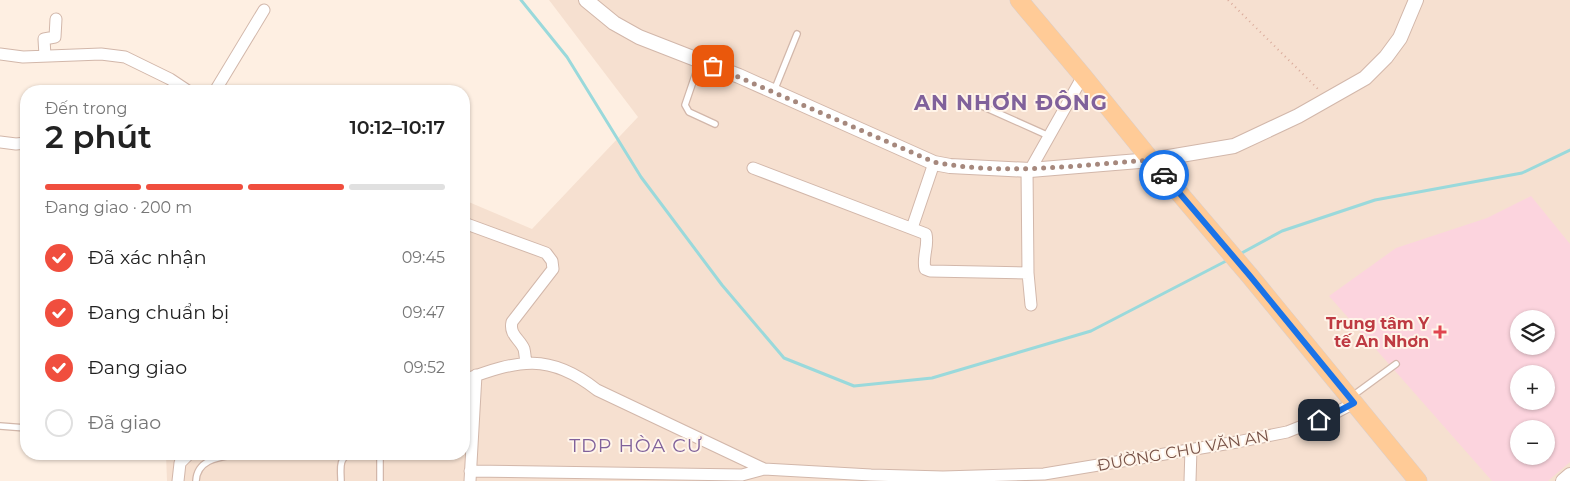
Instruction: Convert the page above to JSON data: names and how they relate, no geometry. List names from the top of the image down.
{
  "streets": {
    "street": ["ĐƯỜNG CHU VĂN AN"]
  },
  "districts": ["AN NHƠN ĐÔNG", "TDP HÒA CƯ"],
  "places": {
    "health": ["Trung tâm Y tế An Nhơn"]
  },
  "page": {
    "heading": ["2 phút", "Đến trong", "10:12–10:17"],
    "bar": "Đang giao · 200 m",
    "list": [
      ["Đã xác nhận", "09:45"],
      ["Đang chuẩn bị", "09:47"],
      ["Đang giao", "09:52"],
      "Đã giao"
    ],
    "map_buttons": ["+", "−"]
  }
}
